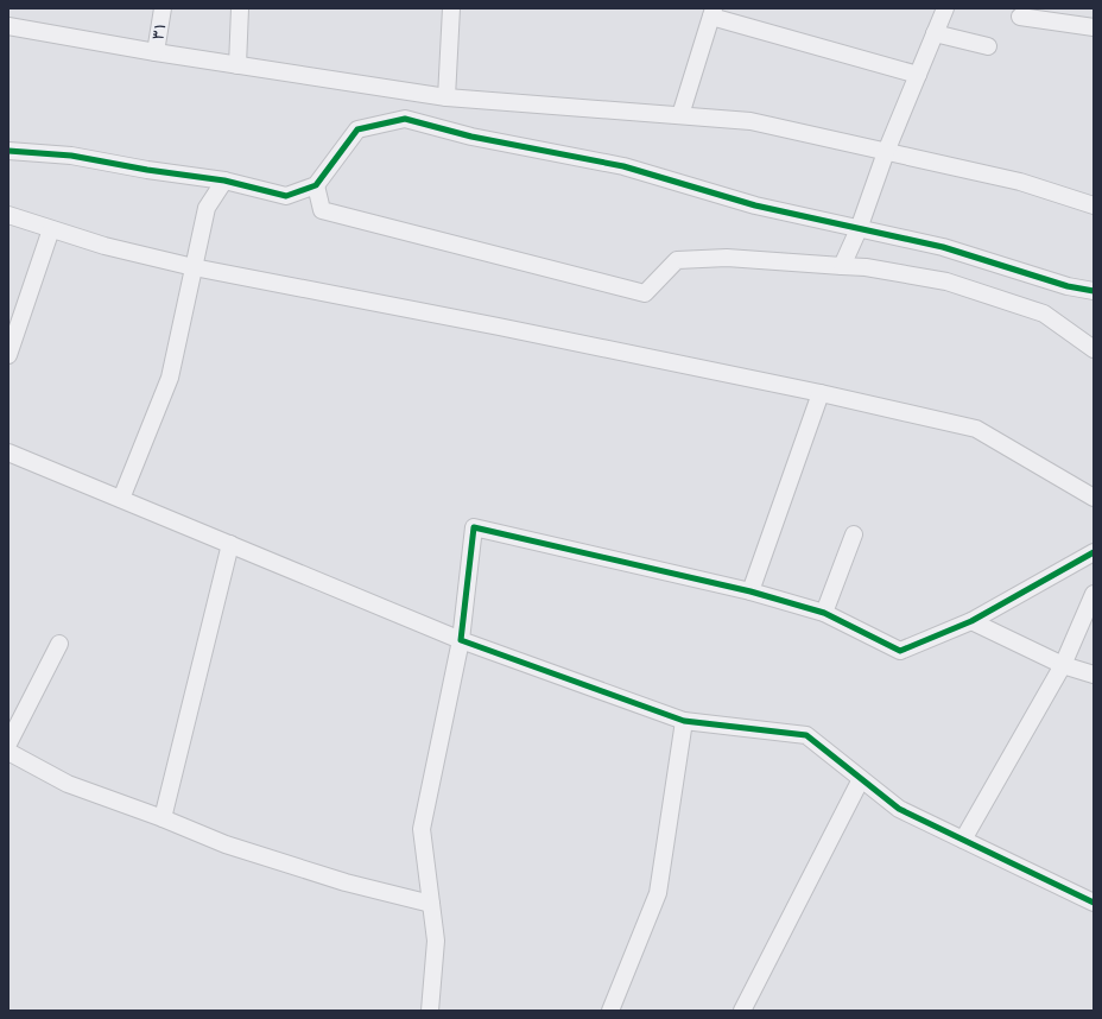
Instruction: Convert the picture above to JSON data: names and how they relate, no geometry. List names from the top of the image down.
{
  "streets": {
    "street": ["۳۱"]
  }
}
